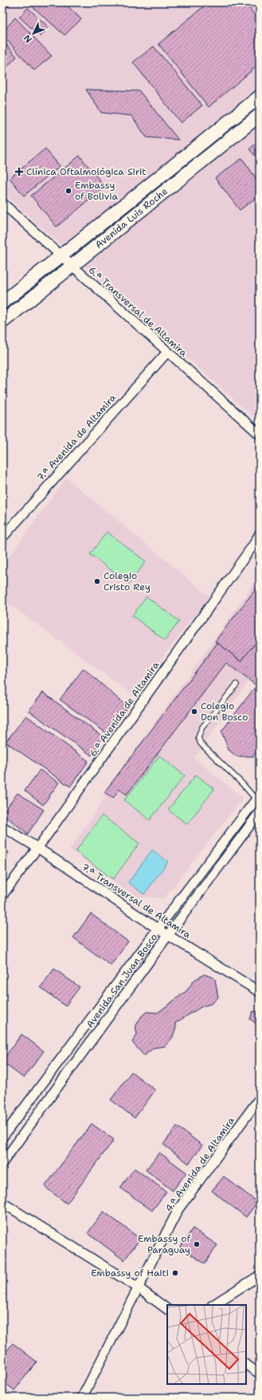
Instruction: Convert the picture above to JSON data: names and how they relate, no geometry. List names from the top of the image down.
{
  "streets": {
    "main road": ["Avenida Luis Roche"],
    "street": [
      "6.ª Transversal de Altamira",
      "7.ª Avenida de Altamira",
      "6.ª Avenida de Altamira",
      "7.ª Transversal de Altamira",
      "Avenida San Juan Bosco",
      "4.ª Avenida de Altamira"
    ]
  },
  "crossings": [
    ["Avenida Luis Roche", "6.ª Transversal de Altamira"],
    ["6.ª Transversal de Altamira", "7.ª Avenida de Altamira"],
    ["6.ª Avenida de Altamira", "7.ª Transversal de Altamira"],
    ["7.ª Transversal de Altamira", "Avenida San Juan Bosco"]
  ],
  "places": {
    "health": ["Clínica Oftalmológica Sirit"],
    "other": [
      "Embassy of Bolivia",
      "Colegio Cristo Rey",
      "Colegio Don Bosco",
      "Embassy of Paraguay",
      "Embassy of Haiti"
    ]
  },
  "north": "bottom left"
}
